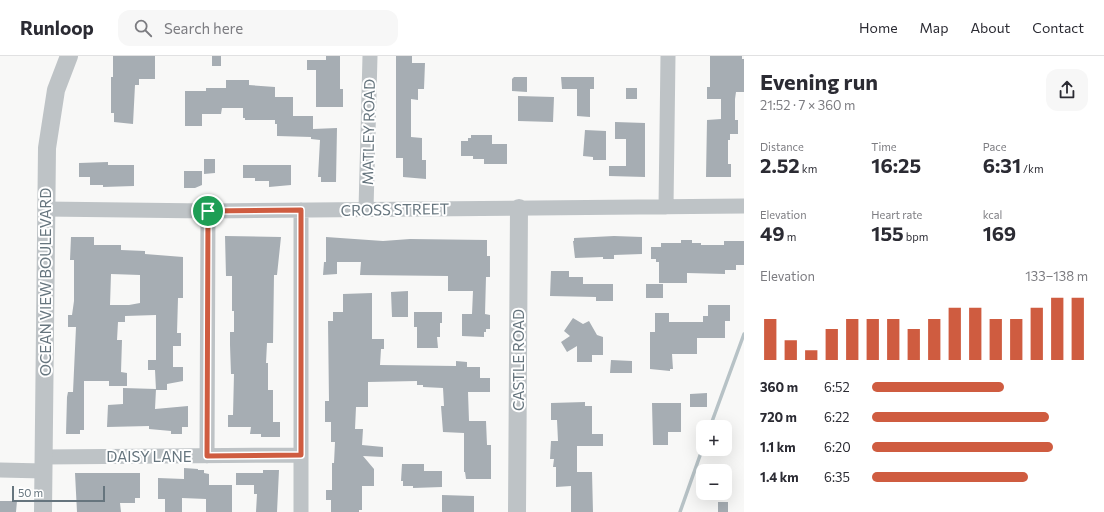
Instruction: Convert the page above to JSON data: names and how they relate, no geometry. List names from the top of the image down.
{
  "streets": {
    "street": [
      "MATLEY ROAD",
      "CROSS STREET",
      "OCEAN VIEW BOULEVARD",
      "CASTLE ROAD",
      "DAISY LANE"
    ]
  },
  "crossings": [
    ["MATLEY ROAD", "CROSS STREET"],
    ["CROSS STREET", "OCEAN VIEW BOULEVARD"],
    ["CROSS STREET", "CASTLE ROAD"],
    ["OCEAN VIEW BOULEVARD", "DAISY LANE"]
  ],
  "scale_bar": "50 m",
  "page": {
    "header": "Runloop",
    "search": "Search here",
    "nav": [
      "Home",
      "Map",
      "About",
      "Contact"
    ],
    "heading": ["Evening run", "21:52 · 7 × 360 m"],
    "stats": [
      ["Distance", "2.52 km"],
      ["Time", "16:25"],
      ["Pace", "6:31 /km"],
      ["Elevation", "49 m"],
      ["Heart rate", "155 bpm"],
      ["kcal", "169"]
    ],
    "chart": ["Elevation", "133–138 m"],
    "list": [
      {
        "name": "360 m",
        "note": "6:52"
      },
      {
        "name": "720 m",
        "note": "6:22"
      },
      {
        "name": "1.1 km",
        "note": "6:20"
      },
      {
        "name": "1.4 km",
        "note": "6:35"
      }
    ],
    "map_buttons": ["+", "−"],
    "scale": "50 m"
  }
}
